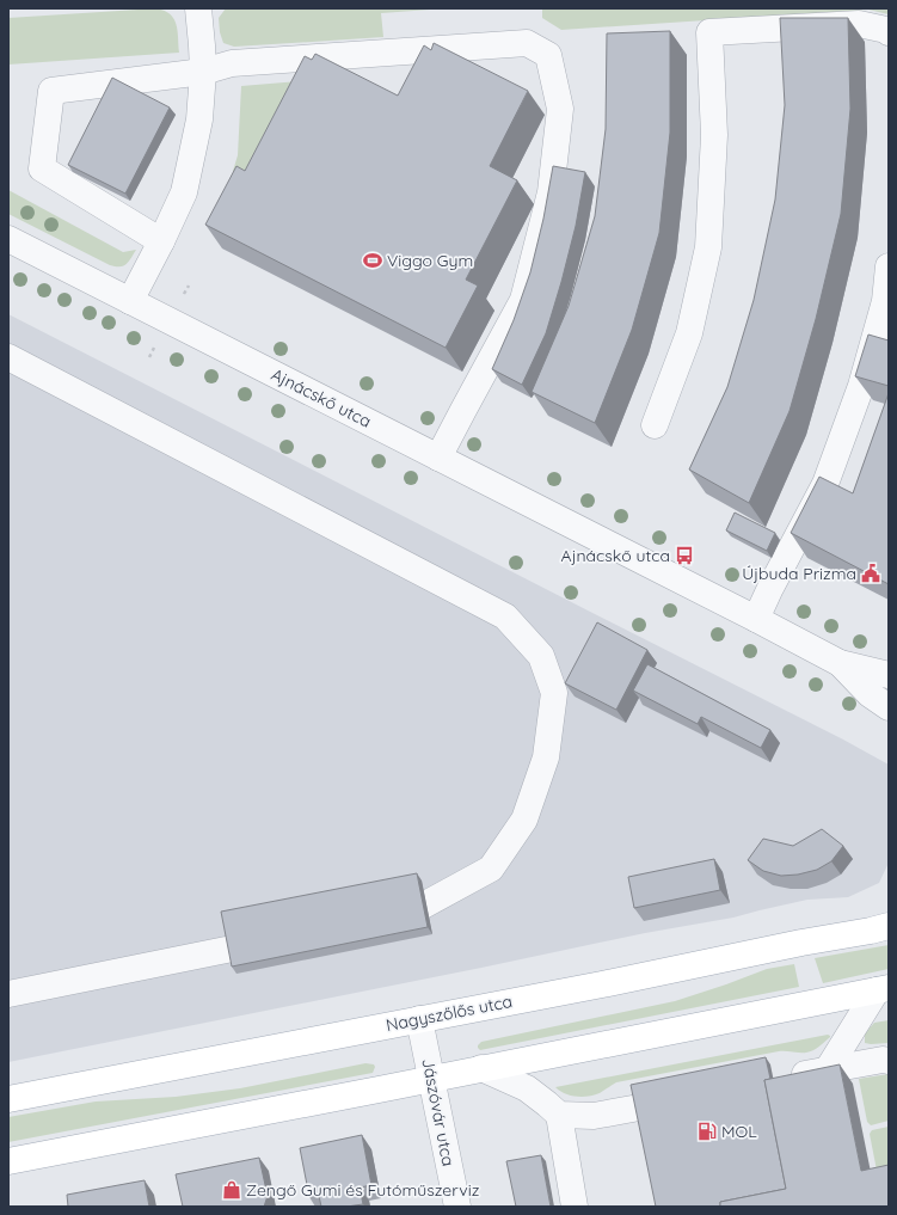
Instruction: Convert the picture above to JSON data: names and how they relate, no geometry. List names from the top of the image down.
{
  "streets": {
    "main road": ["Nagyszőlős utca"],
    "street": ["Ajnácskő utca", "Jászóvár utca"]
  },
  "crossings": [
    ["Nagyszőlős utca", "Jászóvár utca"]
  ],
  "places": {
    "sports": ["Viggo Gym"],
    "bus stop": ["Ajnácskő utca"],
    "public building": ["Újbuda Prizma"],
    "fuel station": ["MOL"],
    "shop": ["Zengő Gumi és Futóműszerviz"]
  }
}
